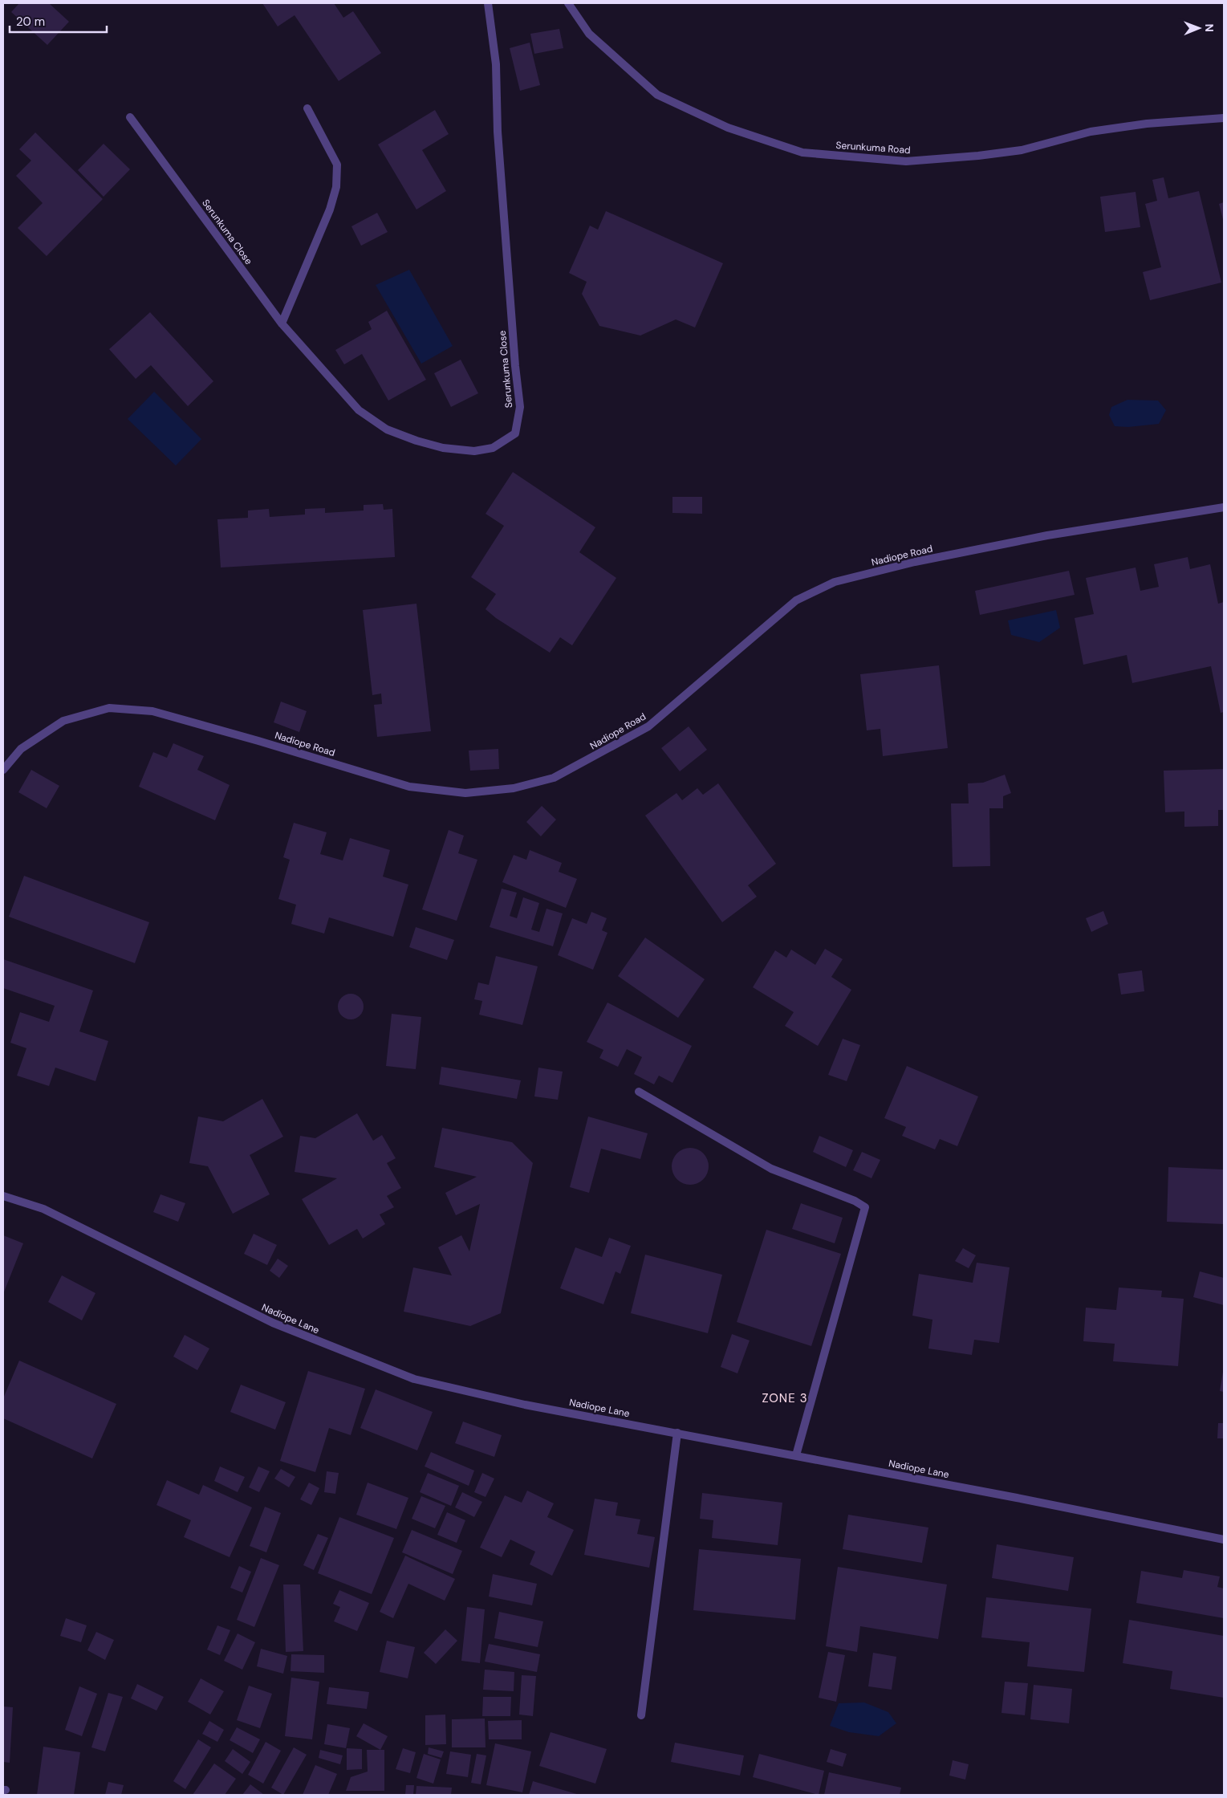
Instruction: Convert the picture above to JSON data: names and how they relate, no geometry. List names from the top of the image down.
{
  "streets": {
    "street": [
      "Serunkuma Road",
      "Serunkuma Close",
      "Nadiope Road",
      "Nadiope Lane"
    ]
  },
  "districts": ["ZONE 3"],
  "scale_bar": "20 m",
  "north": "right"
}
